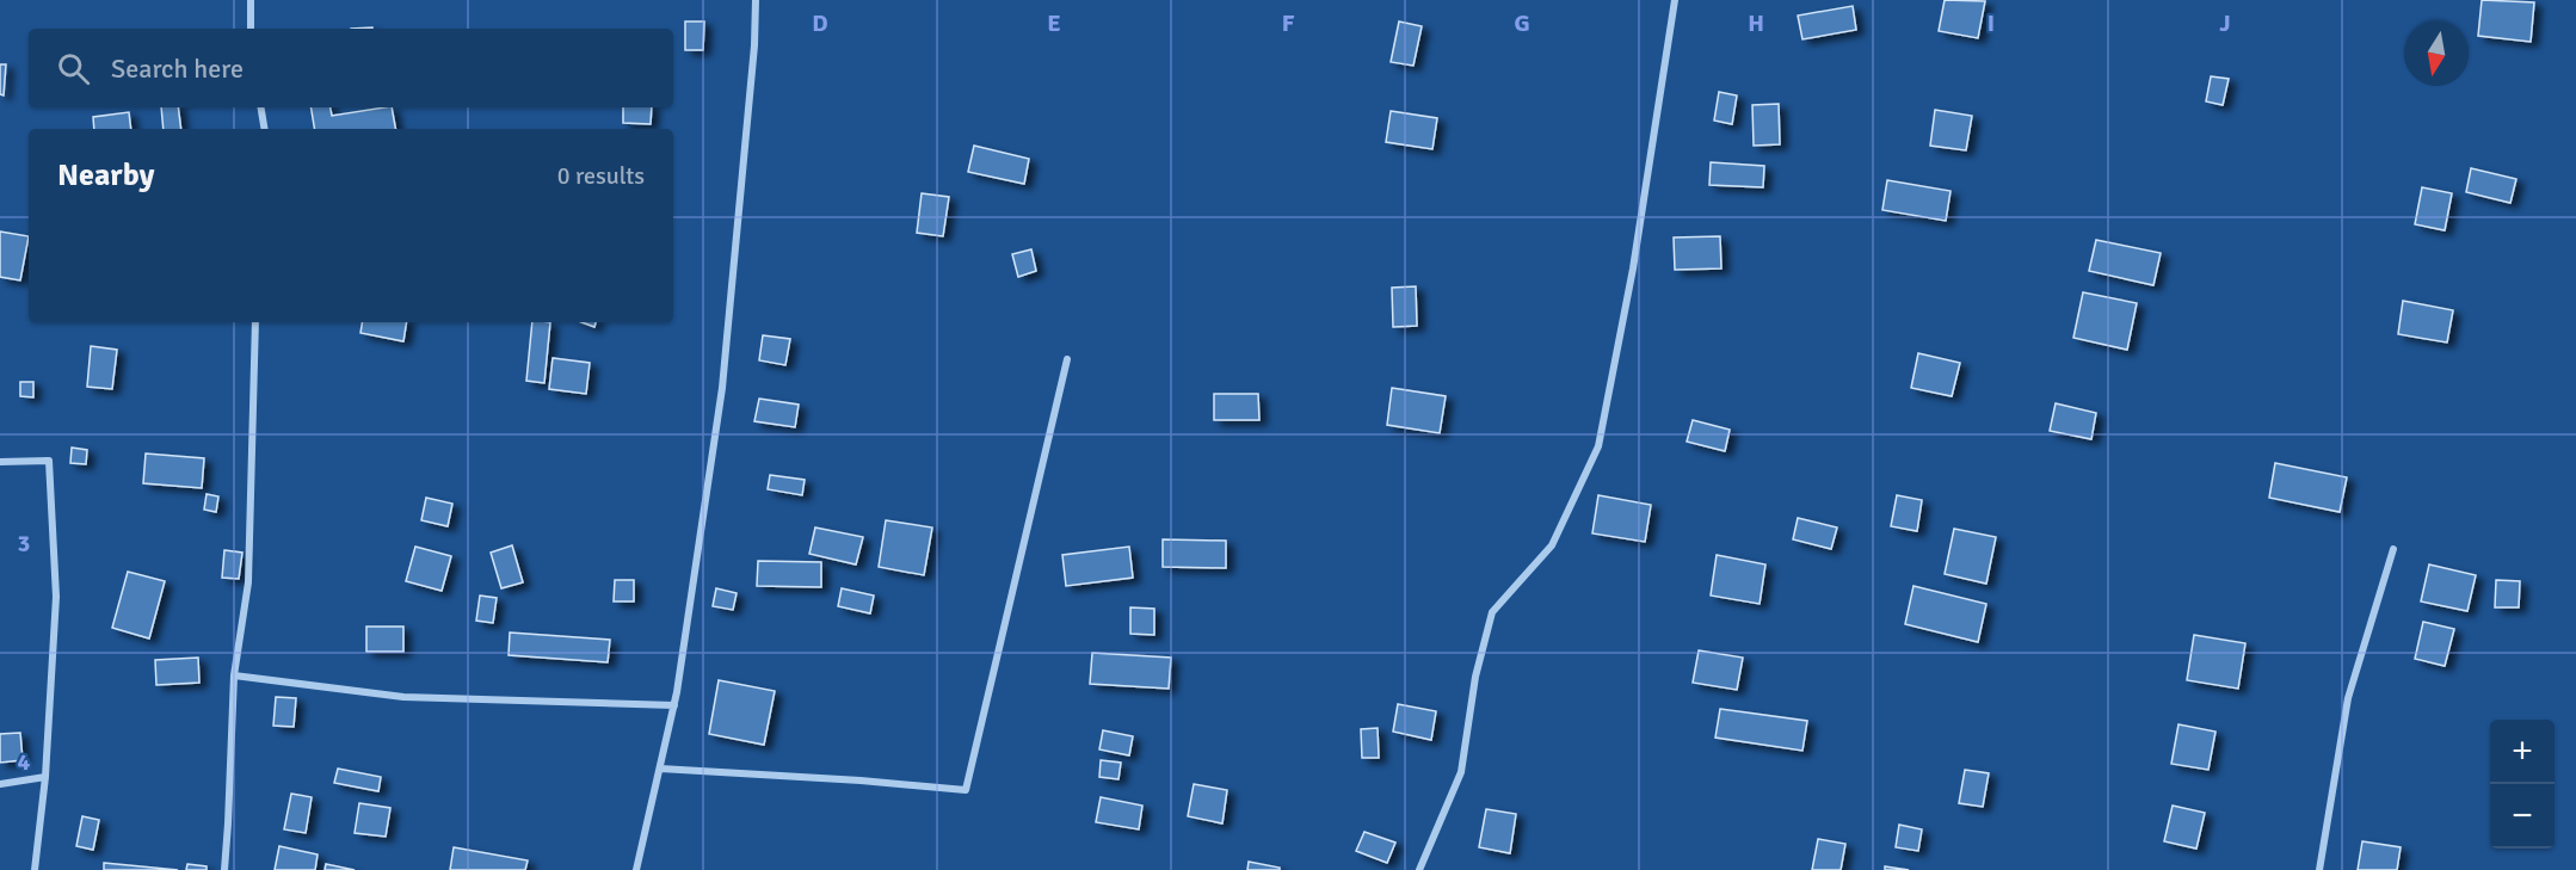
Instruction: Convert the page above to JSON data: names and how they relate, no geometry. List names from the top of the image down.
{
  "north": "bottom",
  "page": {
    "search": "Search here",
    "heading": ["Nearby", "0 results"],
    "map_buttons": ["+", "−"]
  },
  "grid": {
    "columns": [
      "D",
      "E",
      "F",
      "G",
      "H",
      "I",
      "J"
    ],
    "rows": ["3", "4"]
  }
}
